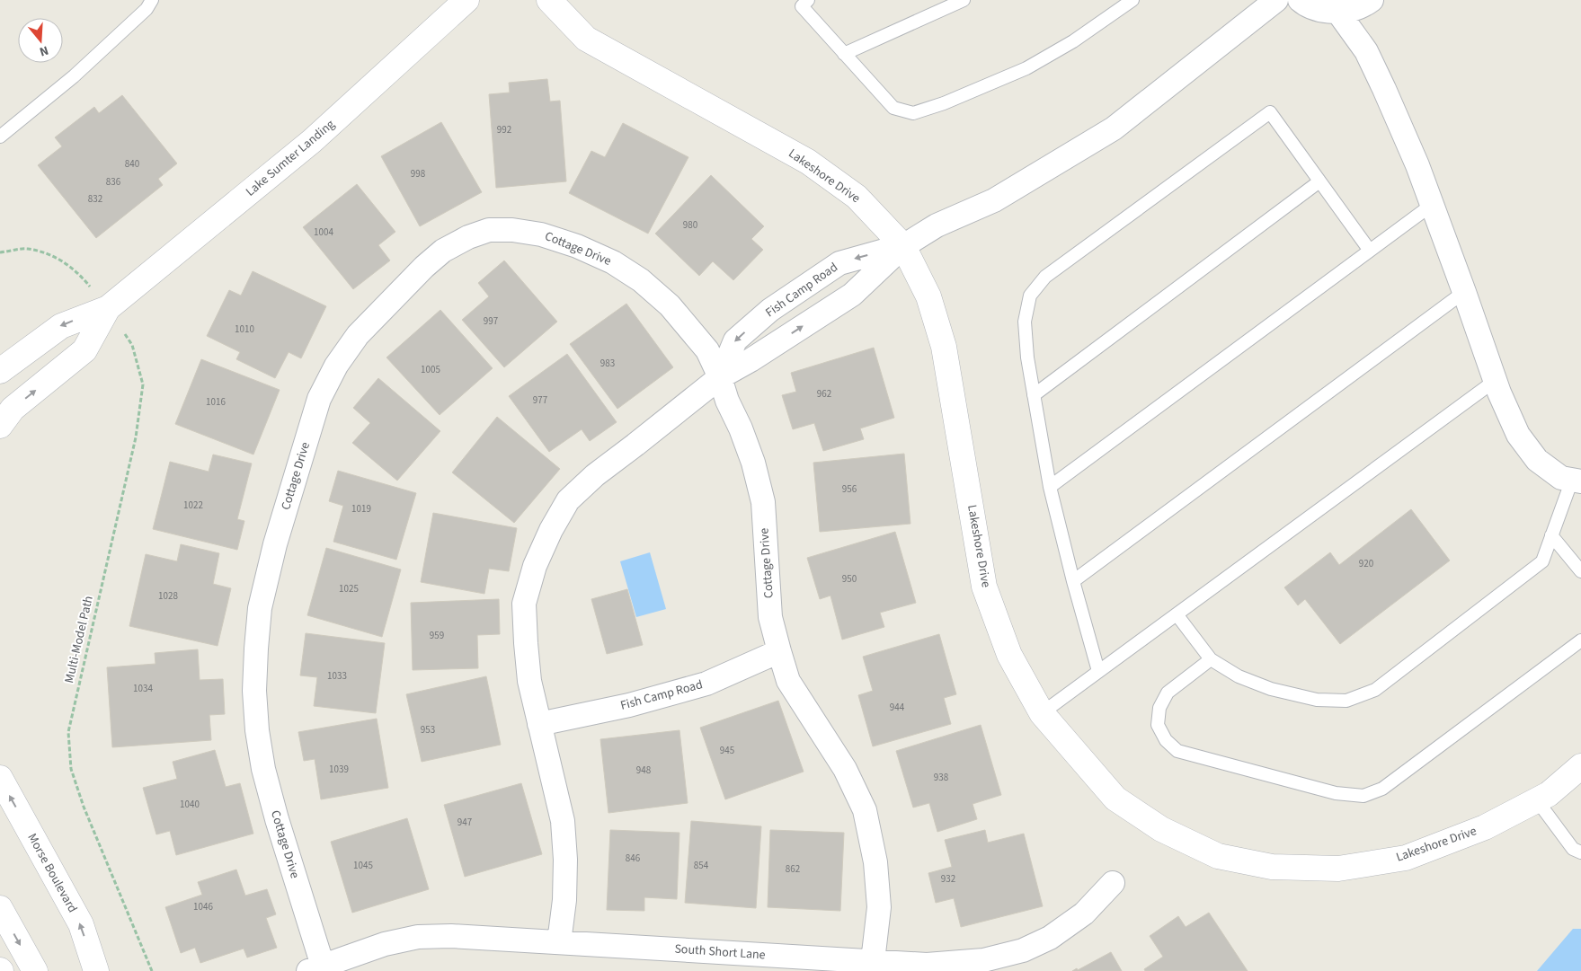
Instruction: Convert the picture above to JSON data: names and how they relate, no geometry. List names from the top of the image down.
{
  "streets": {
    "street": [
      "Lake Sumter Landing",
      "Lakeshore Drive",
      "Cottage Drive",
      "Fish Camp Road",
      "Morse Boulevard",
      "South Short Lane"
    ],
    "path": ["Multi-Model Path"]
  },
  "crossings": [
    ["Lake Sumter Landing", "Multi-Model Path"],
    ["Lakeshore Drive", "Fish Camp Road"],
    ["Cottage Drive", "Fish Camp Road"],
    ["Cottage Drive", "South Short Lane"],
    ["Fish Camp Road", "South Short Lane"]
  ],
  "house_numbers": [
    "992",
    "840",
    "998",
    "836",
    "832",
    "980",
    "1004",
    "997",
    "1010",
    "983",
    "1005",
    "962",
    "977",
    "1016",
    "956",
    "1022",
    "1019",
    "920",
    "950",
    "1025",
    "1028",
    "959",
    "1033",
    "1034",
    "944",
    "953",
    "945",
    "1039",
    "948",
    "938",
    "1040",
    "947",
    "846",
    "1045",
    "854",
    "862",
    "932",
    "1046"
  ],
  "north": "bottom"
}
